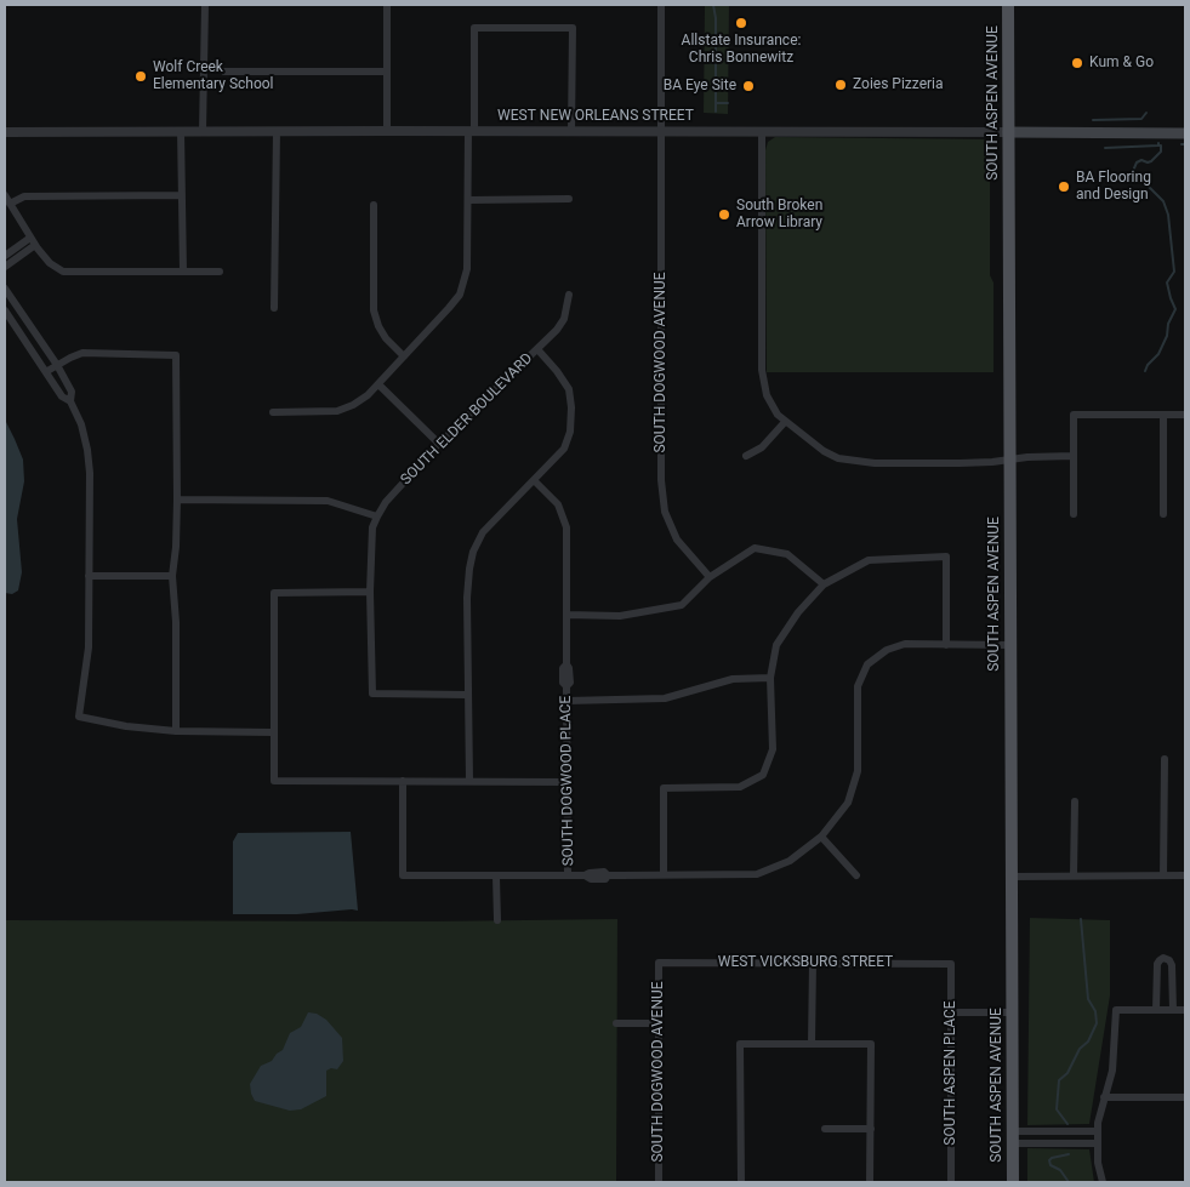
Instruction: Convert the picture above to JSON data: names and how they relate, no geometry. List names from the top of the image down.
{
  "streets": {
    "main road": ["SOUTH ASPEN AVENUE", "WEST NEW ORLEANS STREET"],
    "street": [
      "SOUTH DOGWOOD AVENUE",
      "SOUTH ELDER BOULEVARD",
      "SOUTH DOGWOOD PLACE",
      "WEST VICKSBURG STREET",
      "SOUTH ASPEN PLACE"
    ]
  },
  "crossings": [
    ["SOUTH ASPEN AVENUE", "WEST NEW ORLEANS STREET"],
    ["WEST NEW ORLEANS STREET", "SOUTH DOGWOOD AVENUE"],
    ["SOUTH DOGWOOD AVENUE", "WEST VICKSBURG STREET"],
    ["WEST VICKSBURG STREET", "SOUTH ASPEN PLACE"]
  ],
  "places": [
    "Allstate Insurance: Chris Bonnewitz",
    "Kum & Go",
    "Wolf Creek Elementary School",
    "Zoies Pizzeria",
    "BA Eye Site",
    "BA Flooring and Design",
    "South Broken Arrow Library"
  ]
}
